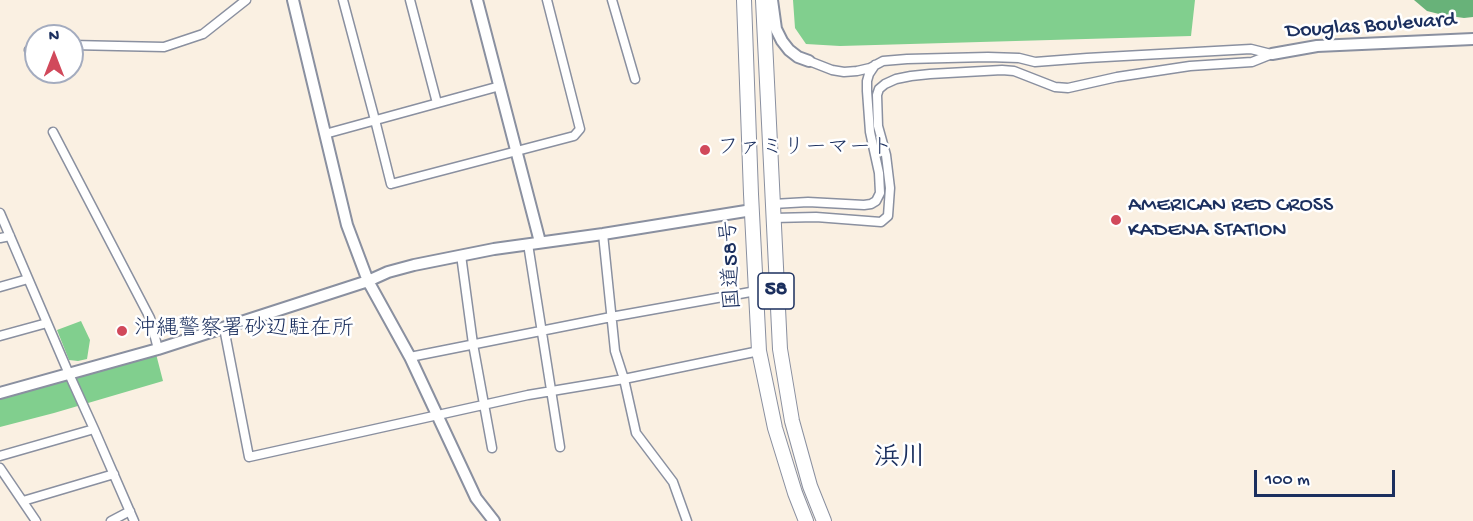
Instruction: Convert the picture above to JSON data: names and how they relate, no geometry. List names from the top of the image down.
{
  "streets": {
    "highway": ["国道58号", "58"],
    "street": ["Douglas Boulevard"]
  },
  "districts": ["浜川"],
  "places": ["ファミリーマート", "AMERICAN RED CROSS KADENA STATION", "沖縄警察署砂辺駐在所"],
  "scale_bar": "100 m",
  "north": "top"
}
